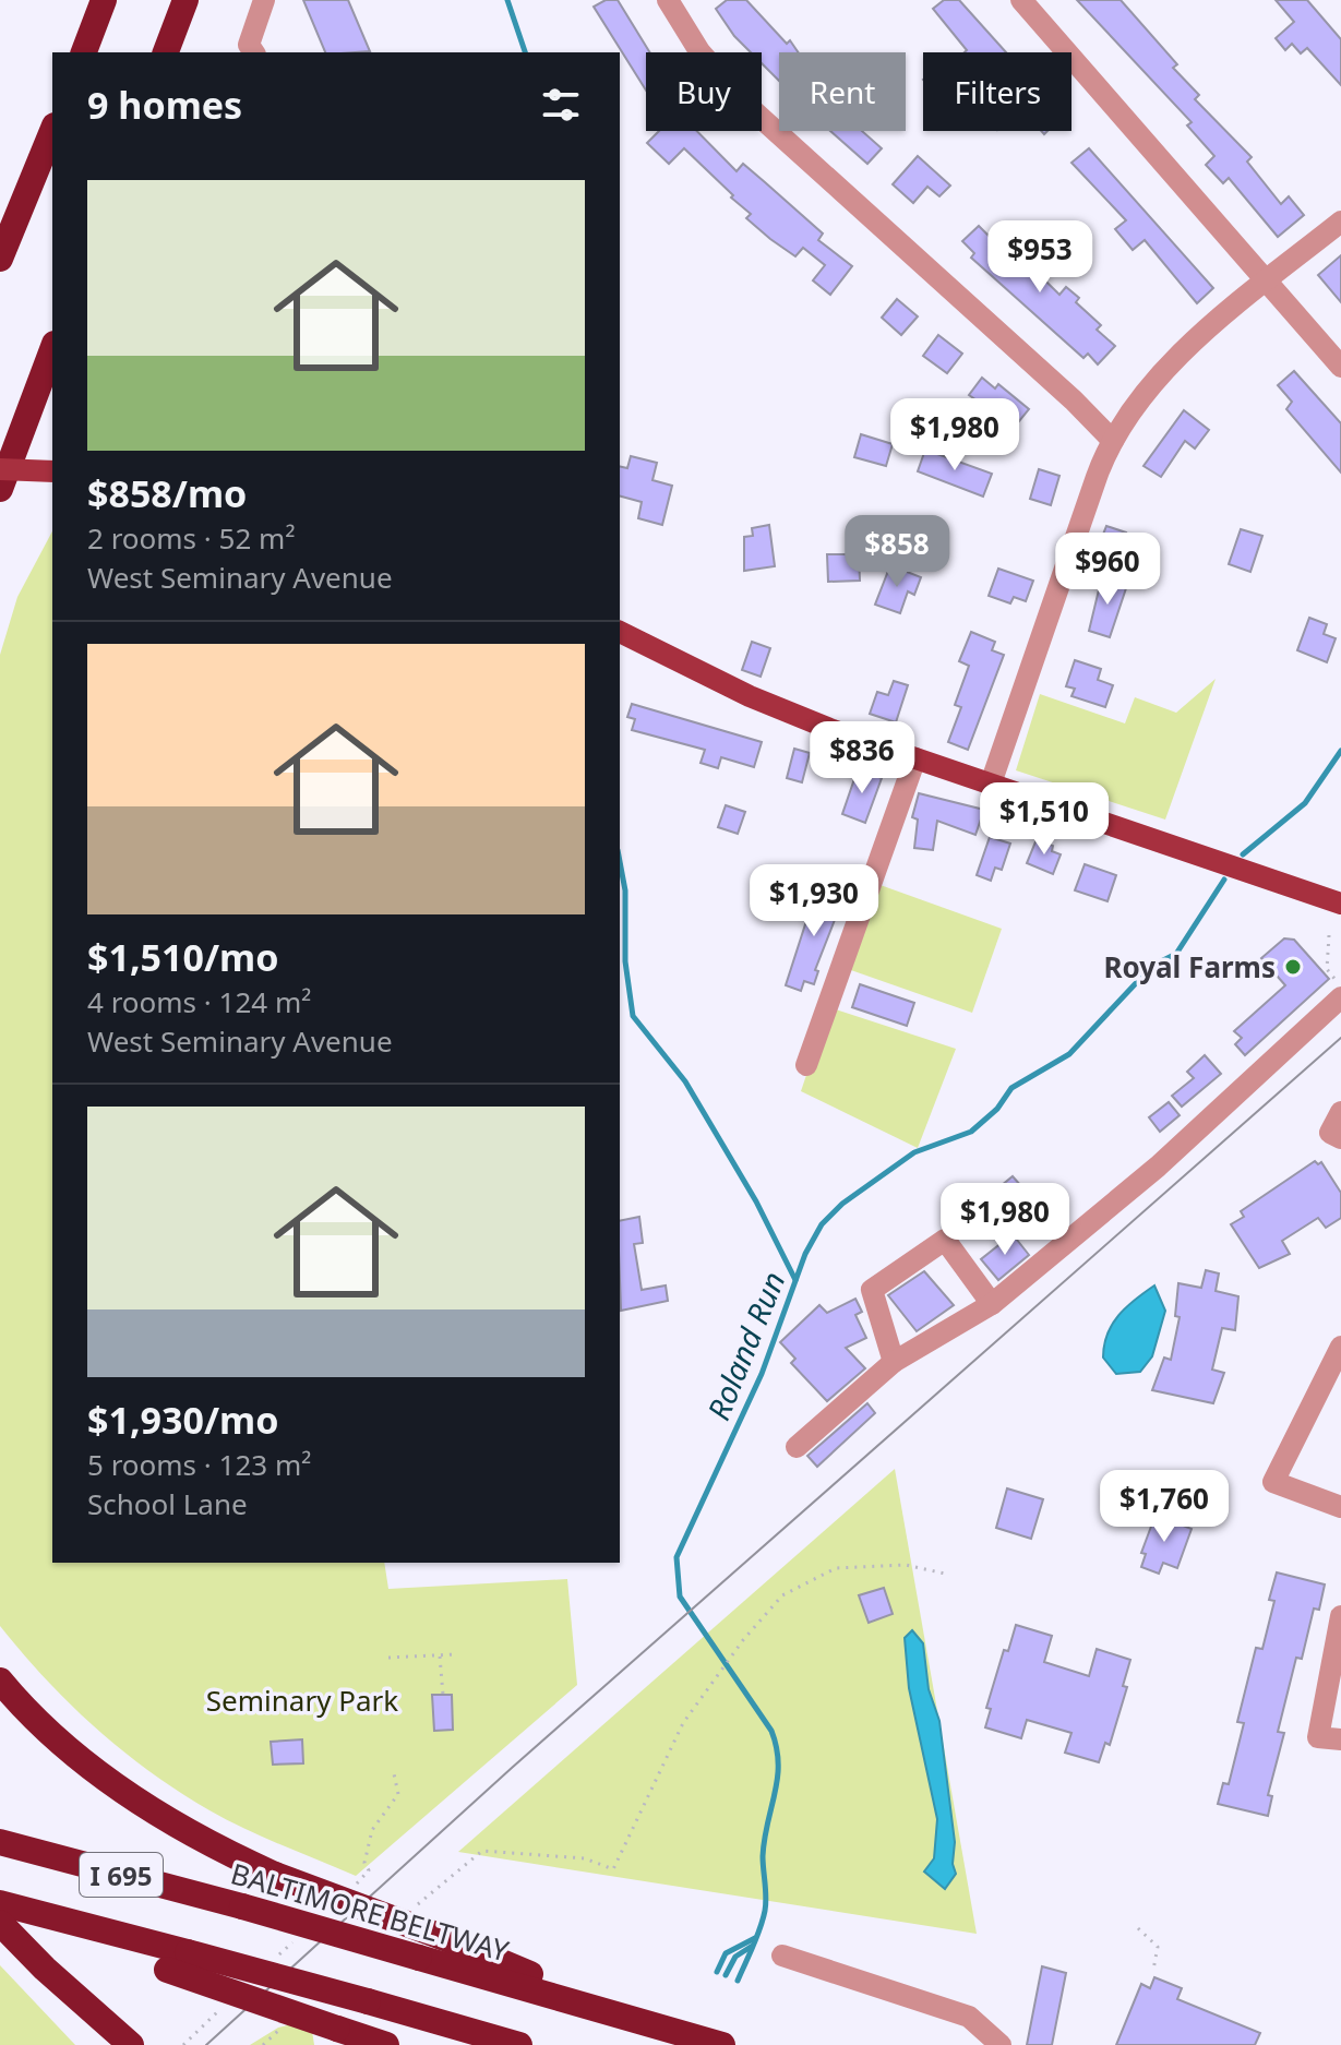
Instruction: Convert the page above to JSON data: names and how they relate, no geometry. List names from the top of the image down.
{
  "streets": {
    "highway": ["I 695", "BALTIMORE BELTWAY"]
  },
  "water": ["Roland Run"],
  "parks": ["Seminary Park"],
  "places": ["Royal Farms"],
  "page": {
    "chip": ["Buy", "Rent", "Filters"],
    "heading": "9 homes",
    "list": [
      {
        "name": "$858/mo",
        "note": "2 rooms · 52 m² · West Seminary Avenue"
      },
      {
        "name": "$1,510/mo",
        "note": "4 rooms · 124 m² · West Seminary Avenue"
      },
      {
        "name": "$1,930/mo",
        "note": "5 rooms · 123 m² · School Lane"
      }
    ],
    "price": [
      "$953",
      "$1,980",
      "$858",
      "$960",
      "$836",
      "$1,510",
      "$1,930",
      "$1,980",
      "$1,760"
    ]
  }
}
